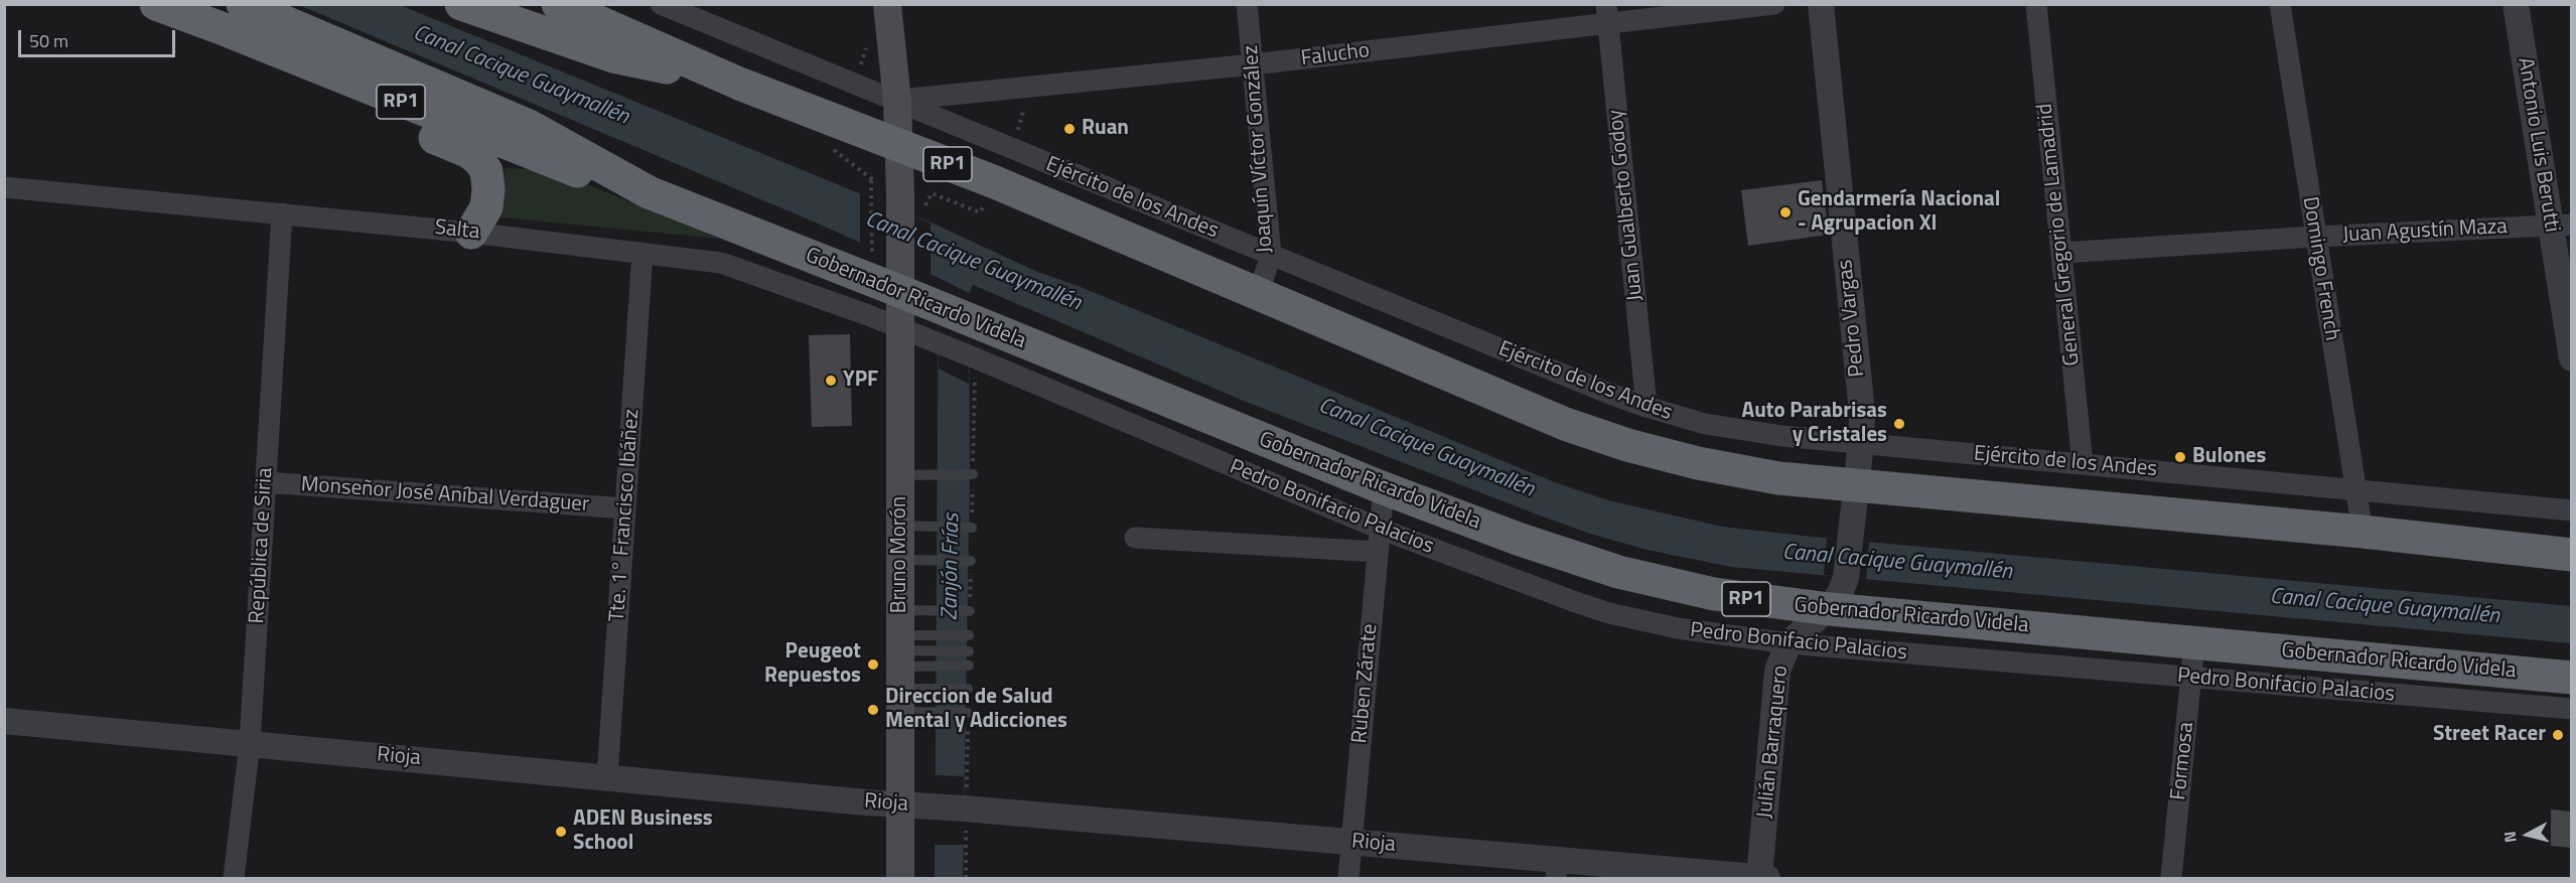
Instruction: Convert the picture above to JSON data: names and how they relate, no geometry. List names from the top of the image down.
{
  "streets": {
    "highway": ["RP1", "Gobernador Ricardo Videla"],
    "main road": ["Bruno Morón"],
    "street": [
      "Falucho",
      "Antonio Luis Berutti",
      "Joaquín Víctor González",
      "Ejército de los Andes",
      "Juan Gualberto Godoy",
      "Salta",
      "Juan Agustín Maza",
      "General Gregorio de Lamadrid",
      "Domingo French",
      "Pedro Vargas",
      "Monseñor José Aníbal Verdaguer",
      "Pedro Bonifacio Palacios",
      "Tte. 1° Francisco Ibáñez",
      "República de Siria",
      "Ruben Zárate",
      "Julián Barraquero",
      "Rioja",
      "Formosa"
    ]
  },
  "crossings": [
    ["Falucho", "Joaquín Víctor González"],
    ["Falucho", "Ejército de los Andes"],
    ["Falucho", "Juan Gualberto Godoy"],
    ["Falucho", "Bruno Morón"],
    ["RP1", "Joaquín Víctor González"],
    ["RP1", "Domingo French"],
    ["RP1", "Gobernador Ricardo Videla"],
    ["RP1", "Pedro Vargas"],
    ["RP1", "Bruno Morón"],
    ["Antonio Luis Berutti", "Juan Agustín Maza"],
    ["Joaquín Víctor González", "Ejército de los Andes"],
    ["Ejército de los Andes", "Juan Gualberto Godoy"],
    ["Ejército de los Andes", "General Gregorio de Lamadrid"],
    ["Ejército de los Andes", "Domingo French"],
    ["Ejército de los Andes", "Pedro Vargas"],
    ["Ejército de los Andes", "Bruno Morón"],
    ["Salta", "Pedro Bonifacio Palacios"],
    ["Salta", "Tte. 1° Francisco Ibáñez"],
    ["Salta", "República de Siria"],
    ["Salta", "Bruno Morón"],
    ["Juan Agustín Maza", "General Gregorio de Lamadrid"],
    ["Juan Agustín Maza", "Domingo French"],
    ["Gobernador Ricardo Videla", "Bruno Morón"],
    ["Gobernador Ricardo Videla", "Ruben Zárate"],
    ["Gobernador Ricardo Videla", "Julián Barraquero"],
    ["Gobernador Ricardo Videla", "Formosa"],
    ["Pedro Vargas", "Julián Barraquero"],
    ["Monseñor José Aníbal Verdaguer", "Tte. 1° Francisco Ibáñez"],
    ["Monseñor José Aníbal Verdaguer", "República de Siria"],
    ["Pedro Bonifacio Palacios", "Bruno Morón"],
    ["Pedro Bonifacio Palacios", "Ruben Zárate"],
    ["Pedro Bonifacio Palacios", "Julián Barraquero"],
    ["Pedro Bonifacio Palacios", "Formosa"],
    ["Tte. 1° Francisco Ibáñez", "Rioja"],
    ["República de Siria", "Rioja"],
    ["Bruno Morón", "Rioja"],
    ["Ruben Zárate", "Rioja"],
    ["Julián Barraquero", "Rioja"]
  ],
  "water": ["Canal Cacique Guaymallén", "Zanjón Frías"],
  "places": [
    "Ruan",
    "Gendarmería Nacional - Agrupacion XI",
    "YPF",
    "Auto Parabrisas y Cristales",
    "Bulones",
    "Peugeot Repuestos",
    "Direccion de Salud Mental y Adicciones",
    "Street Racer",
    "ADEN Business School"
  ],
  "scale_bar": "50 m",
  "north": "left"
}
